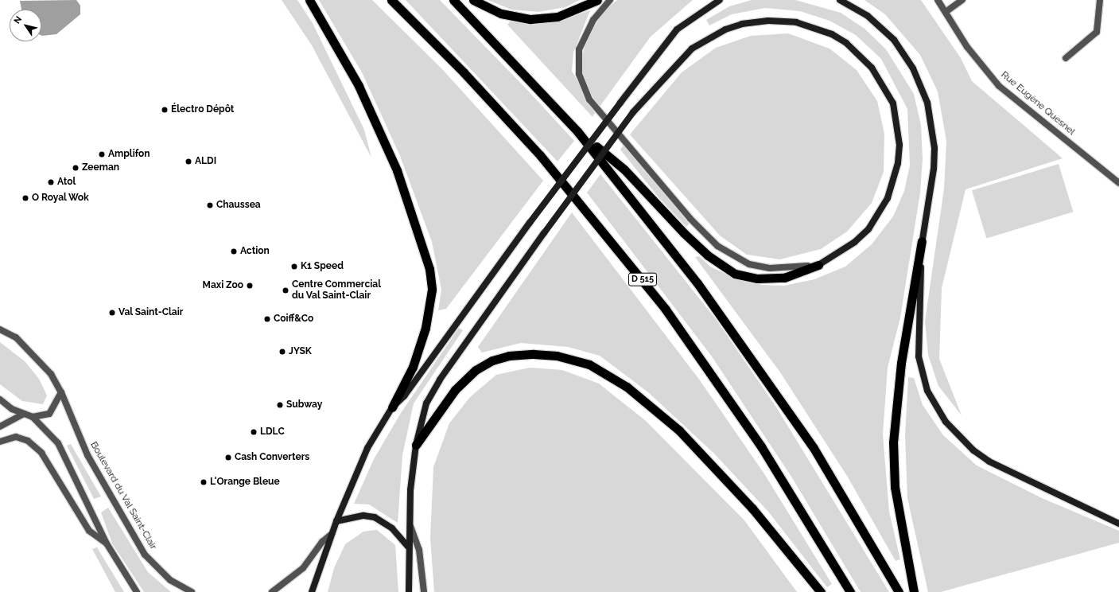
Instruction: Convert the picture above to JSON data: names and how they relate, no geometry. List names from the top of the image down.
{
  "streets": {
    "highway": ["D 515"],
    "street": ["Rue Eugène Quesnel", "Boulevard du Val Saint-Clair"]
  },
  "places": [
    "Électro Dépôt",
    "Amplifon",
    "ALDI",
    "Zeeman",
    "Atol",
    "O Royal Wok",
    "Chaussea",
    "Action",
    "K1 Speed",
    "Maxi Zoo",
    "Centre Commercial du Val Saint-Clair",
    "Val Saint-Clair",
    "Coiff&Co",
    "JYSK",
    "Subway",
    "LDLC",
    "Cash Converters",
    "L'Orange Bleue"
  ],
  "north": "top left"
}
